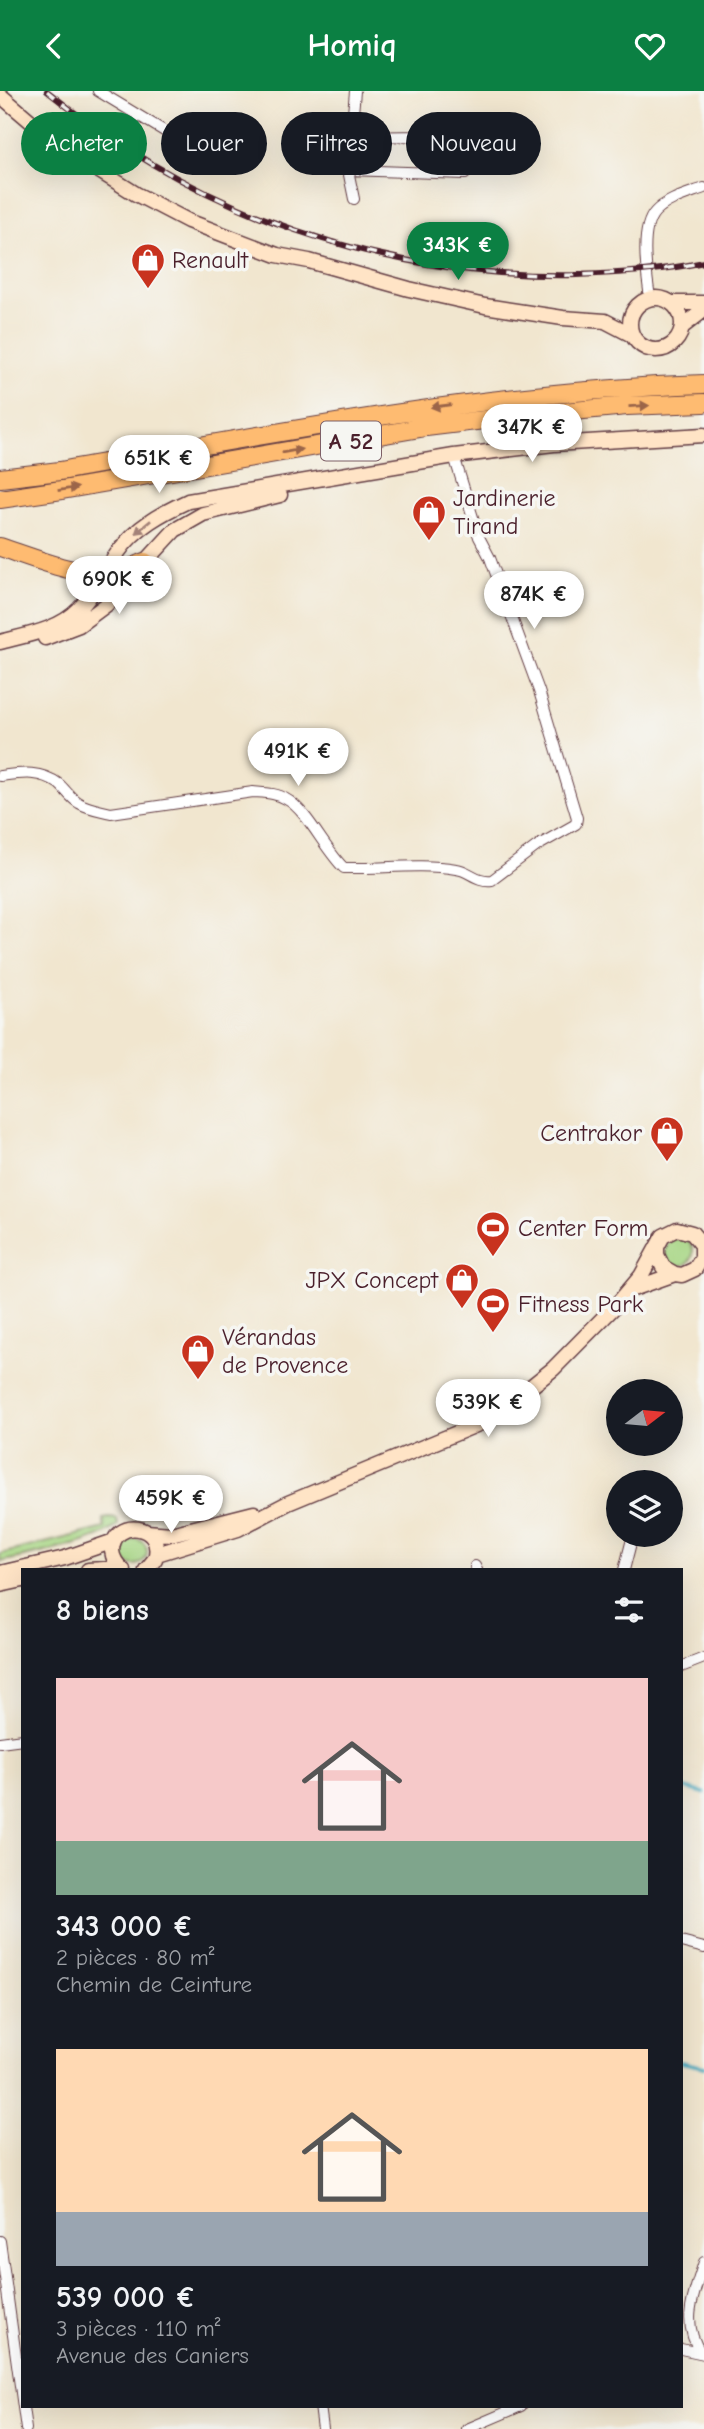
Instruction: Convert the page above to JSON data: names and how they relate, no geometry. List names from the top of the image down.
{
  "streets": {
    "highway": ["A 52"]
  },
  "places": {
    "shop": [
      "Renault",
      "Jardinerie Tirand",
      "Centrakor",
      "JPX Concept",
      "Vérandas de Provence"
    ],
    "sports": ["Center Form", "Fitness Park"]
  },
  "north": "right",
  "page": {
    "header": "Homiq",
    "chip": [
      "Acheter",
      "Louer",
      "Filtres",
      "Nouveau"
    ],
    "price": [
      "343K €",
      "347K €",
      "651K €",
      "690K €",
      "874K €",
      "491K €",
      "539K €",
      "459K €"
    ],
    "heading": "8 biens",
    "list": [
      {
        "name": "343 000 €",
        "note": "2 pièces · 80 m² · Chemin de Ceinture"
      },
      {
        "name": "539 000 €",
        "note": "3 pièces · 110 m² · Avenue des Caniers"
      }
    ]
  }
}
